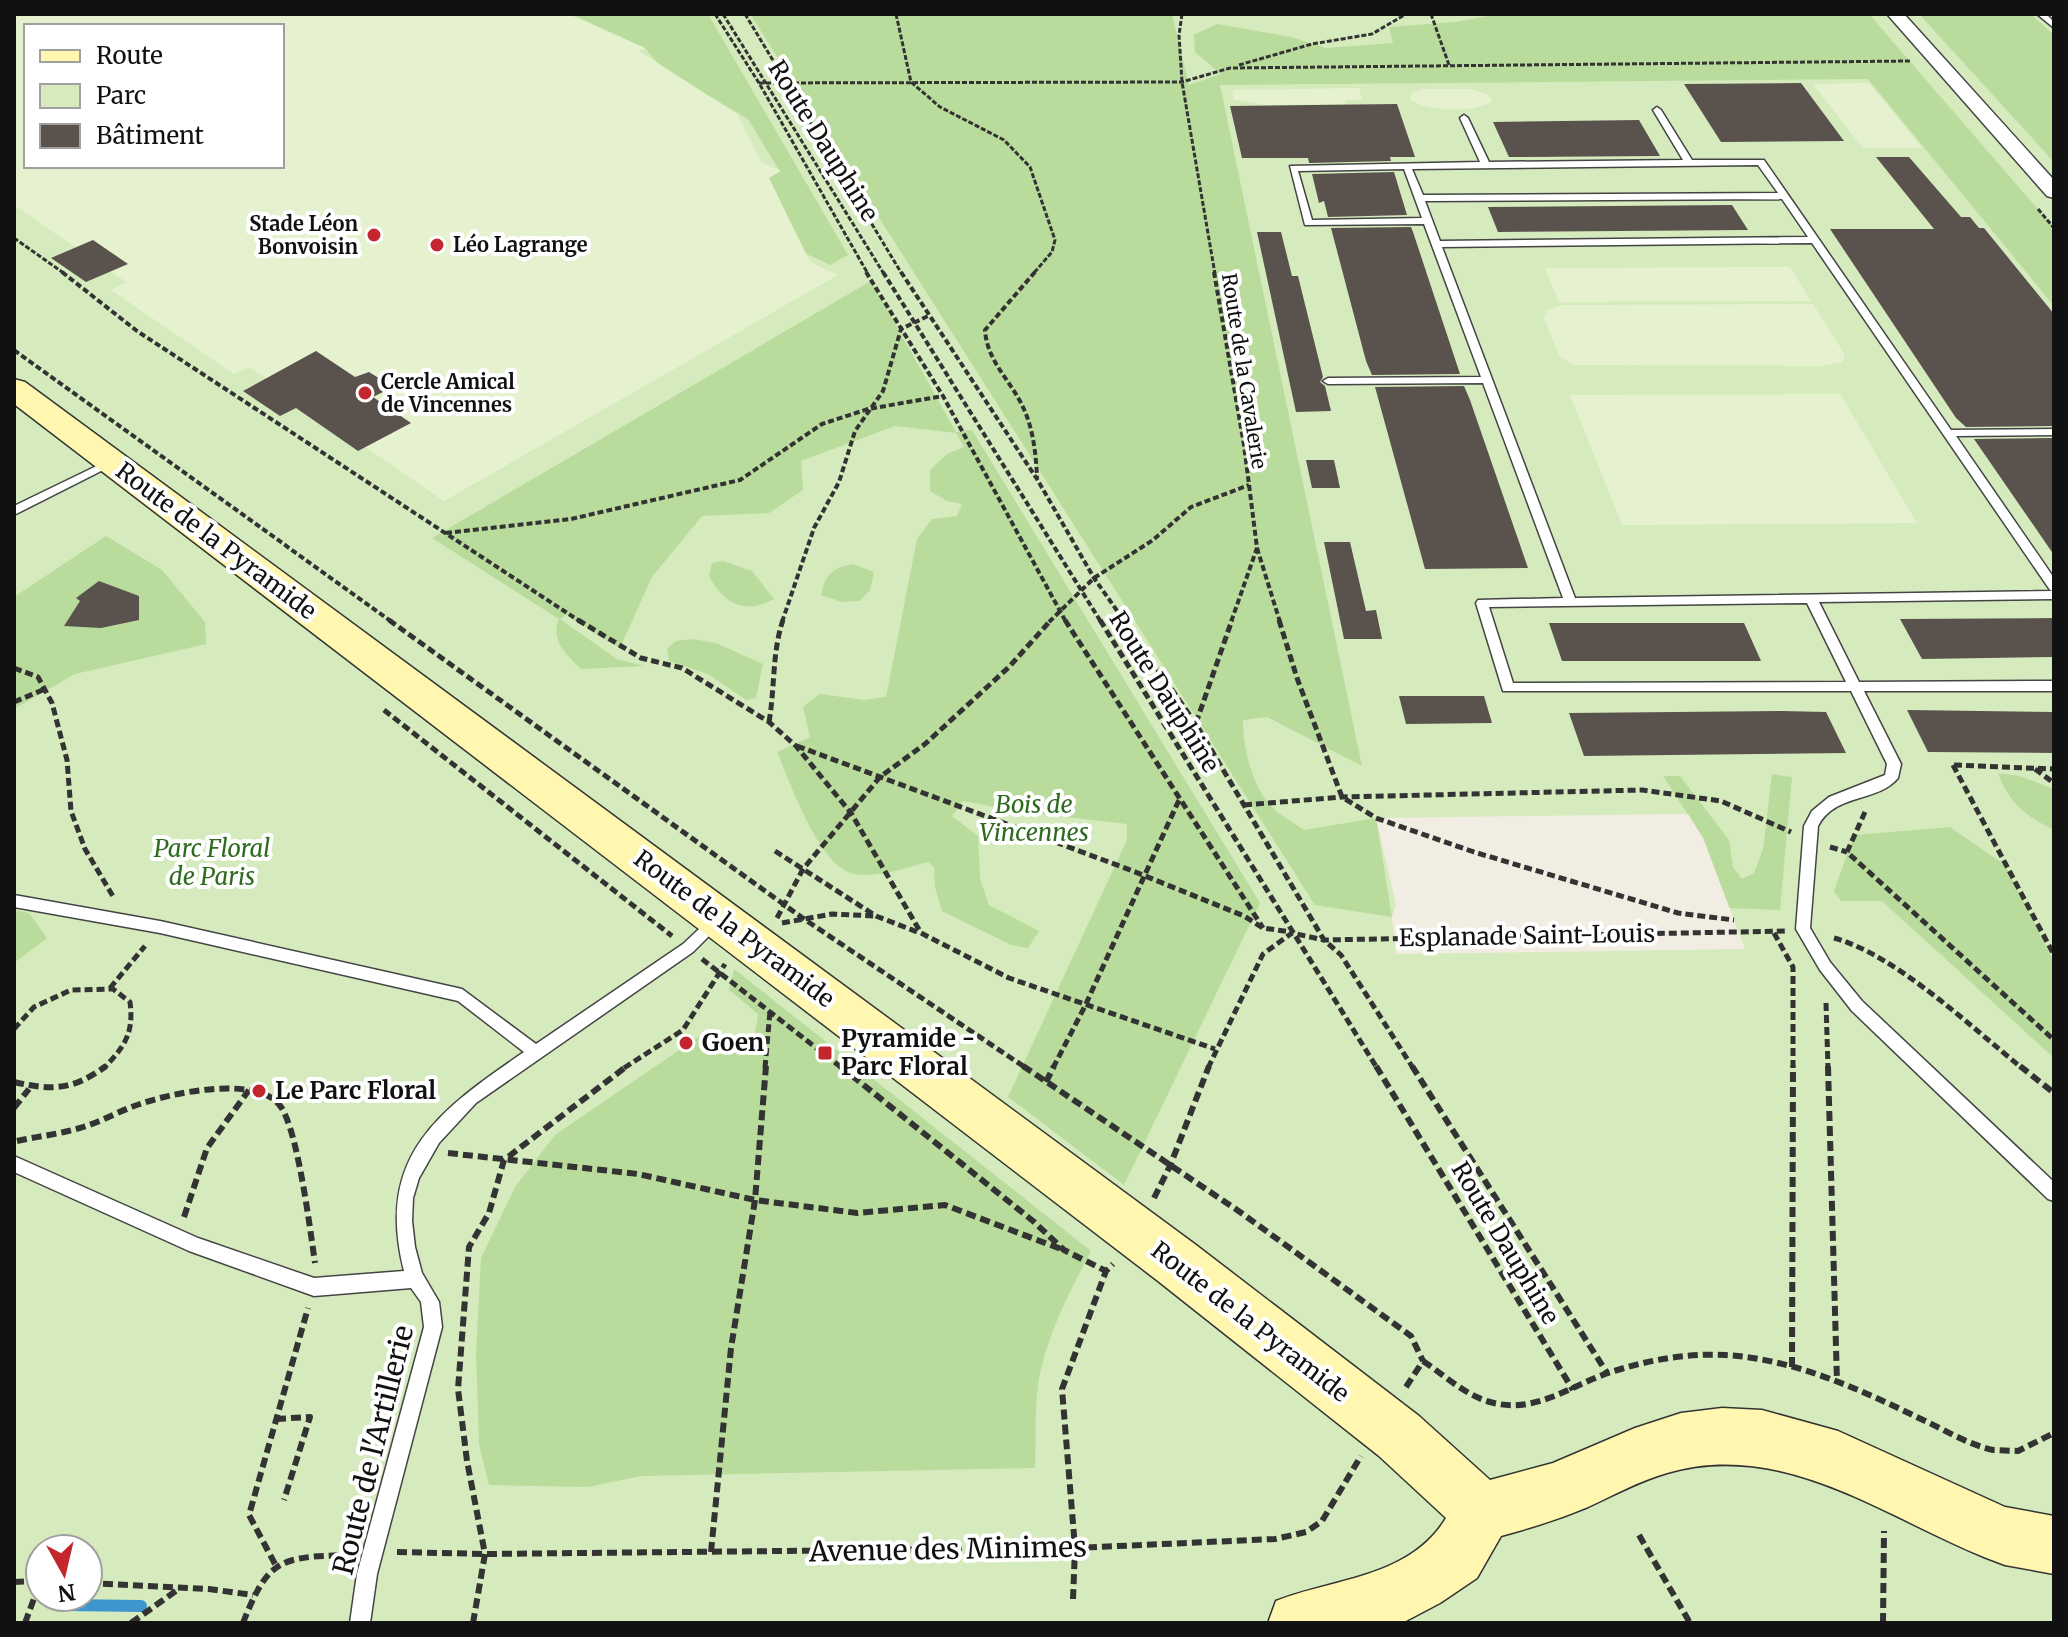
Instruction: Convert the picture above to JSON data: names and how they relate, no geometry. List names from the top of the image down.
{
  "streets": {
    "street": ["Route de la Pyramide"],
    "lane": ["Route de l'Artillerie"],
    "path": [
      "Route Dauphine",
      "Route de la Cavalerie",
      "Esplanade Saint-Louis",
      "Avenue des Minimes"
    ]
  },
  "crossings": [
    ["Route Dauphine", "Route de la Cavalerie"],
    ["Route Dauphine", "Esplanade Saint-Louis"],
    ["Route de la Pyramide", "Route de l'Artillerie"]
  ],
  "parks": ["Bois de Vincennes", "Parc Floral de Paris"],
  "places": {
    "other": [
      "Stade Léon Bonvoisin",
      "Léo Lagrange",
      "Cercle Amical de Vincennes",
      "Goen",
      "Le Parc Floral"
    ],
    "transit": ["Pyramide - Parc Floral"]
  },
  "legend": ["Route", "Parc", "Bâtiment"],
  "north": "bottom"
}
